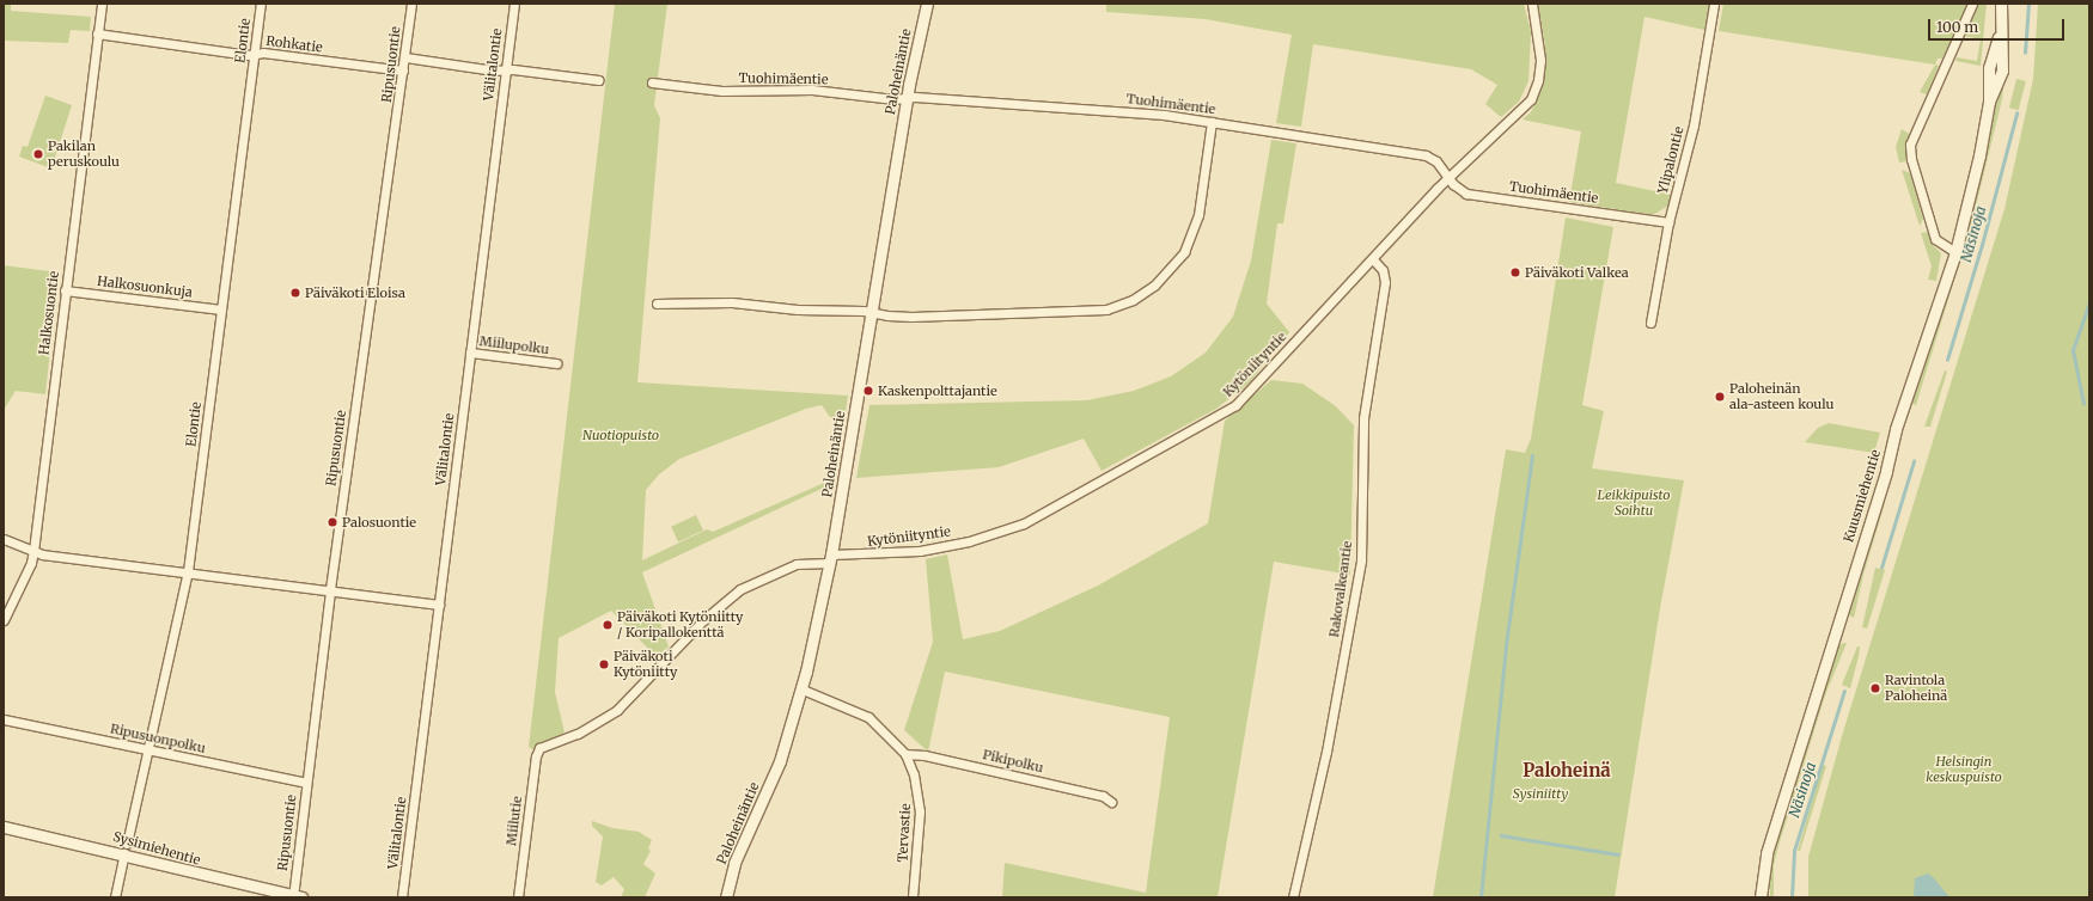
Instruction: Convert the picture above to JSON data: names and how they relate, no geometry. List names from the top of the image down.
{
  "streets": {
    "street": [
      "Elontie",
      "Rohkatie",
      "Ripusuontie",
      "Välitalontie",
      "Paloheinäntie",
      "Tuohimäentie",
      "Ylipalontie",
      "Halkosuonkuja",
      "Halkosuontie",
      "Miilupolku",
      "Kytöniityntie",
      "Kuusmiehentie",
      "Rakovalkeantie",
      "Ripusuonpolku",
      "Pikipolku",
      "Miilutie",
      "Tervastie",
      "Sysimiehentie"
    ]
  },
  "crossings": [
    ["Elontie", "Rohkatie"],
    ["Elontie", "Halkosuonkuja"],
    ["Elontie", "Ripusuonpolku"],
    ["Elontie", "Sysimiehentie"],
    ["Rohkatie", "Ripusuontie"],
    ["Rohkatie", "Halkosuontie"],
    ["Ripusuontie", "Ripusuonpolku"],
    ["Ripusuontie", "Sysimiehentie"],
    ["Välitalontie", "Miilupolku"],
    ["Paloheinäntie", "Tuohimäentie"],
    ["Paloheinäntie", "Kytöniityntie"],
    ["Paloheinäntie", "Tervastie"],
    ["Tuohimäentie", "Ylipalontie"],
    ["Tuohimäentie", "Kytöniityntie"],
    ["Halkosuonkuja", "Halkosuontie"],
    ["Kytöniityntie", "Rakovalkeantie"],
    ["Kytöniityntie", "Miilutie"],
    ["Pikipolku", "Tervastie"]
  ],
  "districts": ["Paloheinä"],
  "water": ["Näsinoja"],
  "parks": [
    "Nuotiopuisto",
    "Leikkipuisto Soihtu",
    "Helsingin keskuspuisto",
    "Sysiniitty"
  ],
  "places": [
    "Pakilan peruskoulu",
    "Päiväkoti Valkea",
    "Päiväkoti Eloisa",
    "Kaskenpolttajantie",
    "Paloheinän ala-asteen koulu",
    "Palosuontie",
    "Päiväkoti Kytöniitty / Koripallokenttä",
    "Päiväkoti Kytöniitty",
    "Ravintola Paloheinä"
  ],
  "scale_bar": "100 m"
}
